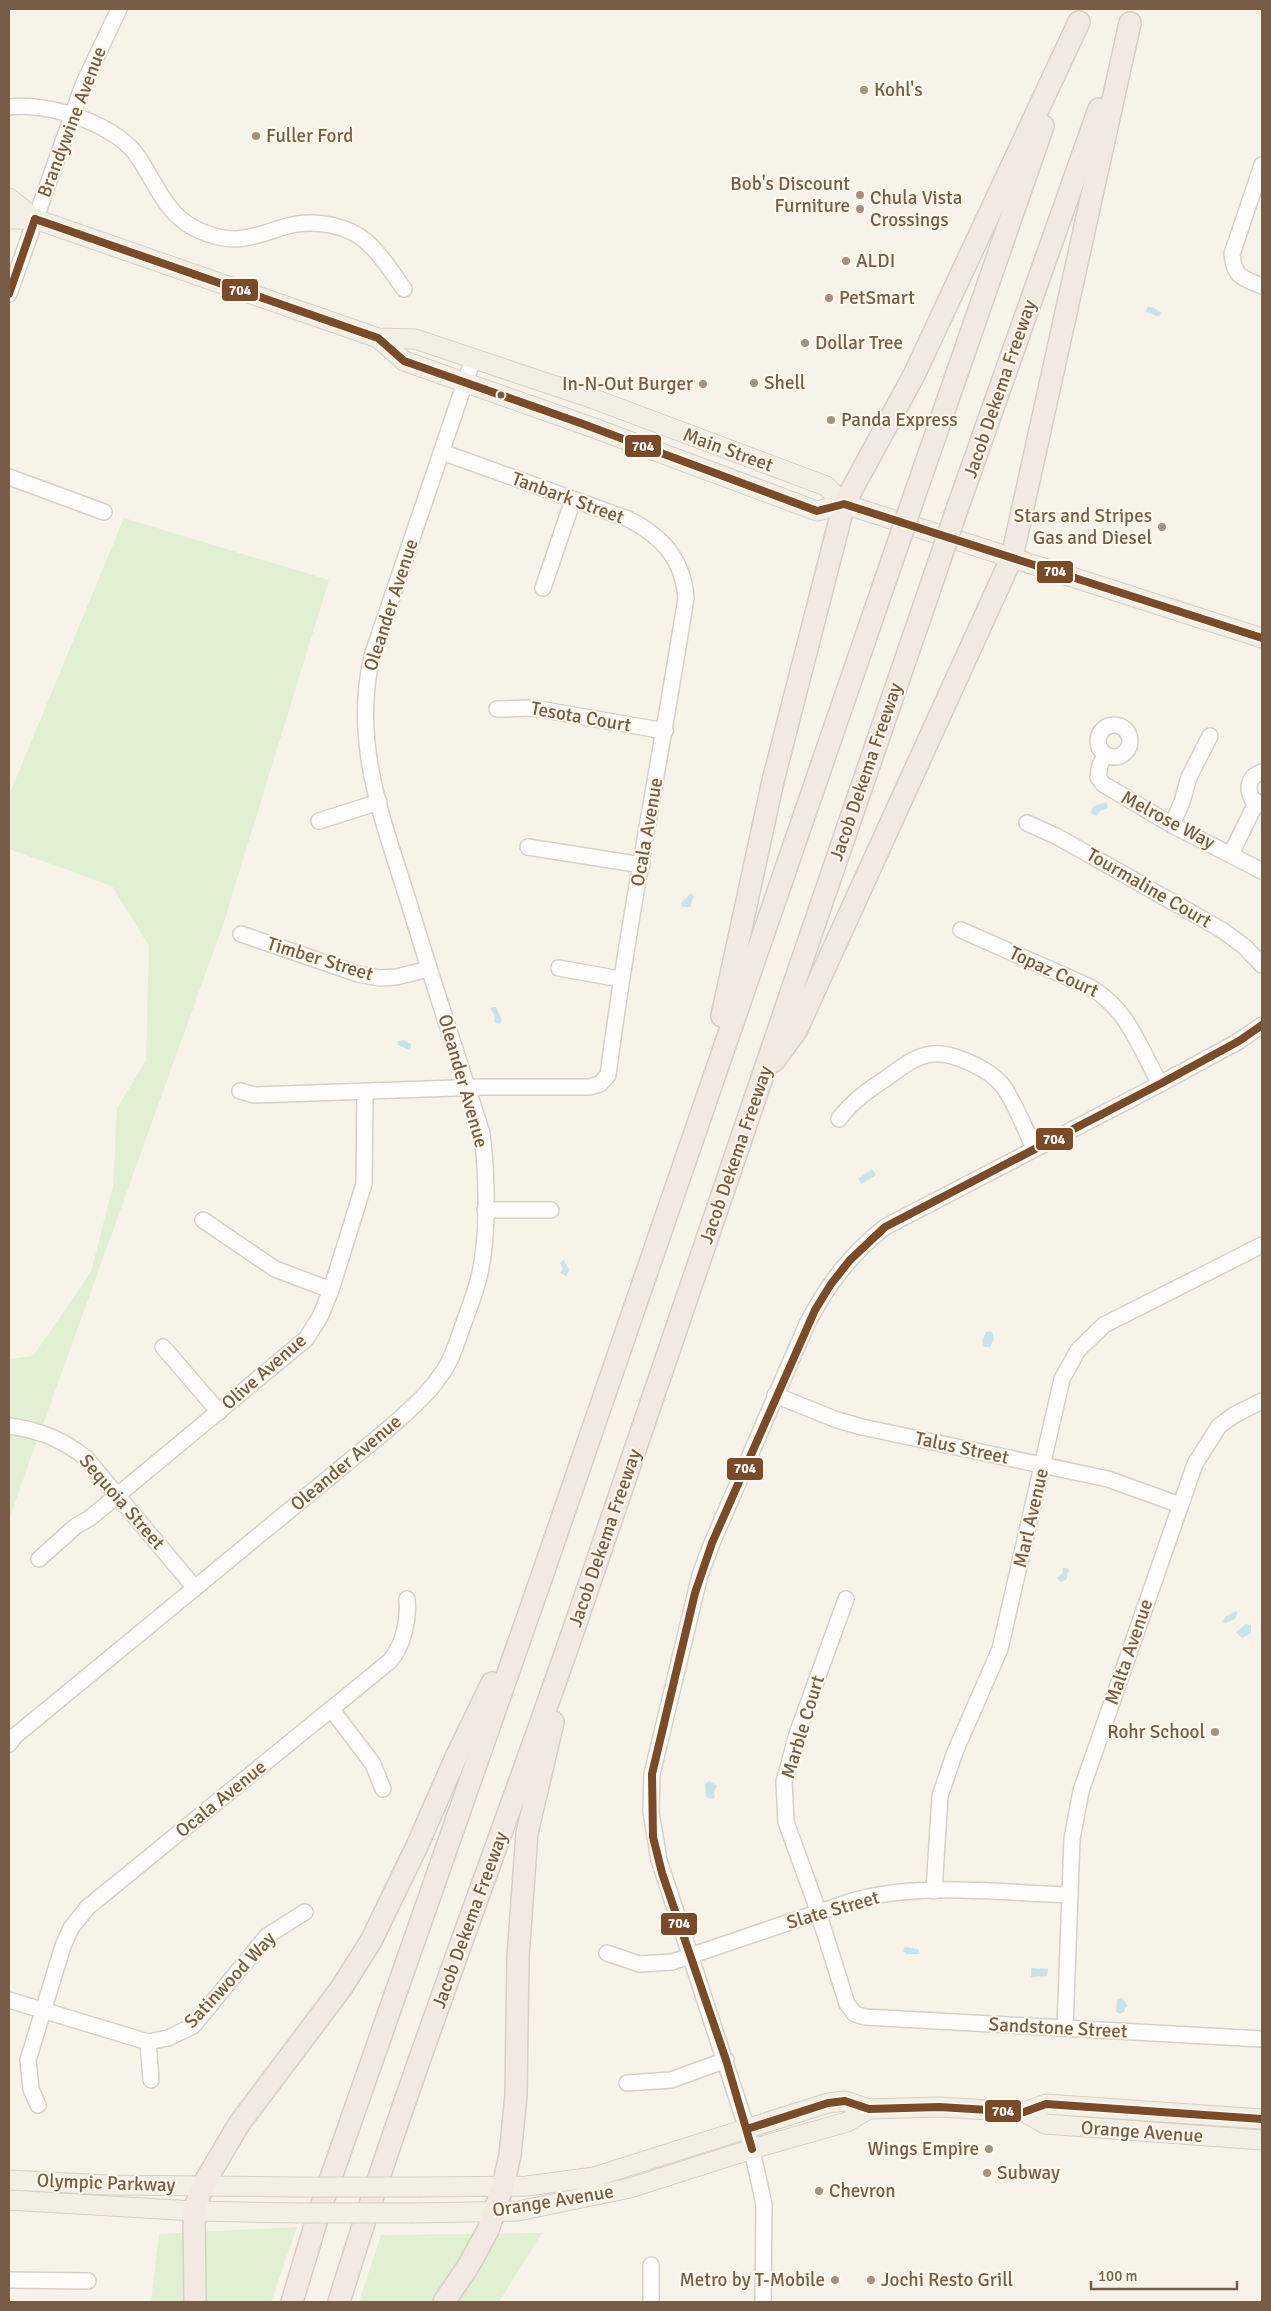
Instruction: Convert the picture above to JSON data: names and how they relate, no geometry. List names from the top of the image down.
{
  "streets": {
    "highway": ["Jacob Dekema Freeway"],
    "main road": ["Main Street", "Orange Avenue", "Olympic Parkway"],
    "street": [
      "Brandywine Avenue",
      "Tanbark Street",
      "Oleander Avenue",
      "Tesota Court",
      "Melrose Way",
      "Ocala Avenue",
      "Tourmaline Court",
      "Timber Street",
      "Topaz Court",
      "Olive Avenue",
      "Talus Street",
      "Sequoia Street",
      "Marl Avenue",
      "Malta Avenue",
      "Marble Court",
      "Slate Street",
      "Satinwood Way",
      "Sandstone Street"
    ]
  },
  "crossings": [
    ["Brandywine Avenue", "Main Street"],
    ["Main Street", "Oleander Avenue"],
    ["Tanbark Street", "Oleander Avenue"],
    ["Tanbark Street", "Ocala Avenue"],
    ["Oleander Avenue", "Ocala Avenue"],
    ["Oleander Avenue", "Timber Street"],
    ["Oleander Avenue", "Sequoia Street"],
    ["Tesota Court", "Ocala Avenue"],
    ["Olive Avenue", "Sequoia Street"],
    ["Talus Street", "Marl Avenue"],
    ["Talus Street", "Malta Avenue"],
    ["Marl Avenue", "Slate Street"],
    ["Malta Avenue", "Slate Street"],
    ["Malta Avenue", "Sandstone Street"],
    ["Marble Court", "Slate Street"],
    ["Marble Court", "Sandstone Street"],
    ["Orange Avenue", "Olympic Parkway"]
  ],
  "places": [
    "Kohl's",
    "Fuller Ford",
    "Bob's Discount Furniture",
    "Chula Vista Crossings",
    "ALDI",
    "PetSmart",
    "Dollar Tree",
    "Shell",
    "In-N-Out Burger",
    "Panda Express",
    "Stars and Stripes Gas and Diesel",
    "Rohr School",
    "Wings Empire",
    "Subway",
    "Chevron",
    "Metro by T-Mobile",
    "Jochi Resto Grill"
  ],
  "lines": ["transit line 704"],
  "scale_bar": "100 m"
}
